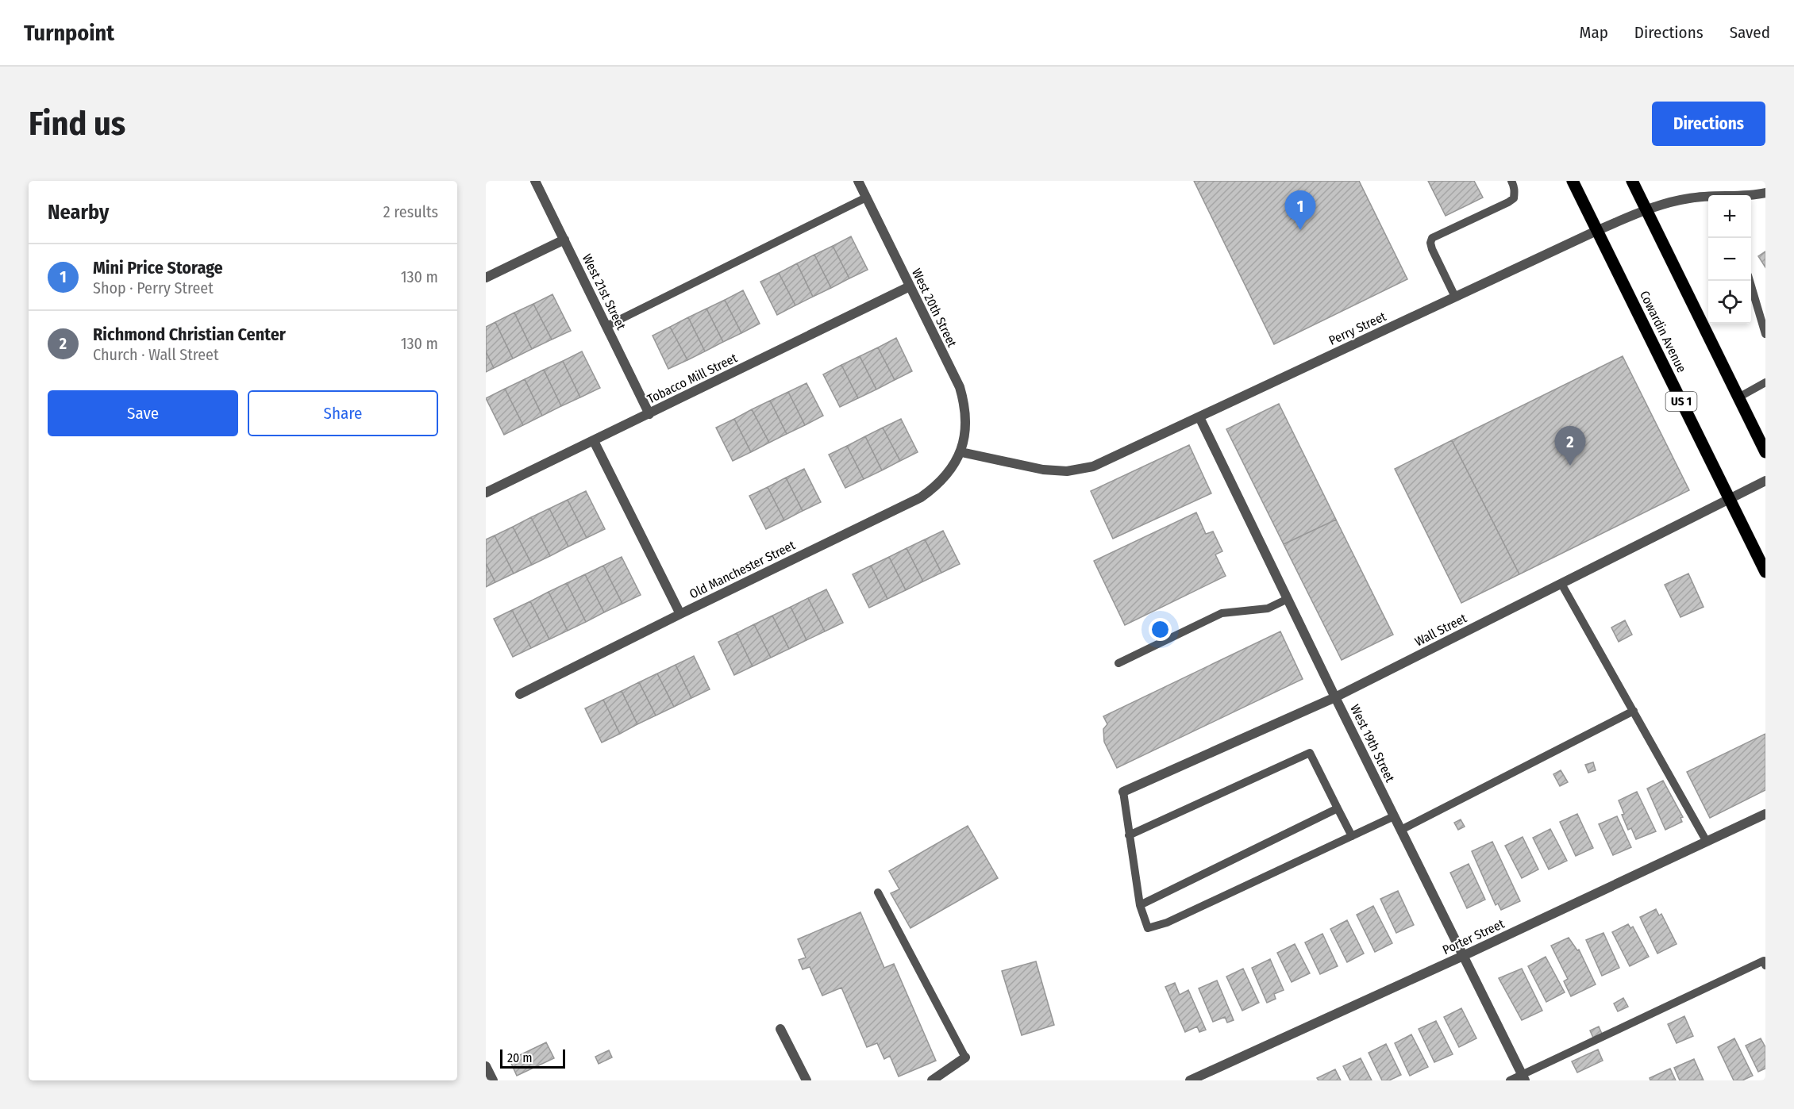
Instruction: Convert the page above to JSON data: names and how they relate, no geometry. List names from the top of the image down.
{
  "streets": {
    "main road": ["Cowardin Avenue", "US 1"],
    "street": [
      "West 21st Street",
      "West 20th Street",
      "Perry Street",
      "Tobacco Mill Street",
      "Old Manchester Street",
      "Wall Street",
      "West 19th Street",
      "Porter Street"
    ]
  },
  "crossings": [
    ["West 21st Street", "Tobacco Mill Street"],
    ["West 20th Street", "Perry Street"],
    ["West 20th Street", "Tobacco Mill Street"],
    ["West 20th Street", "Old Manchester Street"],
    ["Perry Street", "Cowardin Avenue"],
    ["Perry Street", "Old Manchester Street"],
    ["Perry Street", "West 19th Street"],
    ["Cowardin Avenue", "Wall Street"],
    ["Wall Street", "West 19th Street"],
    ["West 19th Street", "Porter Street"]
  ],
  "scale_bar": "20 m",
  "page": {
    "header": "Turnpoint",
    "nav": ["Map", "Directions", "Saved"],
    "buttons": [
      "Directions",
      ["Save", "Share"]
    ],
    "title": "Find us",
    "heading": ["Nearby", "2 results"],
    "pins": ["1", "2"],
    "map_buttons": ["+", "−"],
    "list": [
      {
        "mark": "1",
        "name": "Mini Price Storage",
        "note": "Shop · Perry Street",
        "value": "130 m"
      },
      {
        "mark": "2",
        "name": "Richmond Christian Center",
        "note": "Church · Wall Street",
        "value": "130 m"
      }
    ],
    "scale": "20 m"
  }
}
